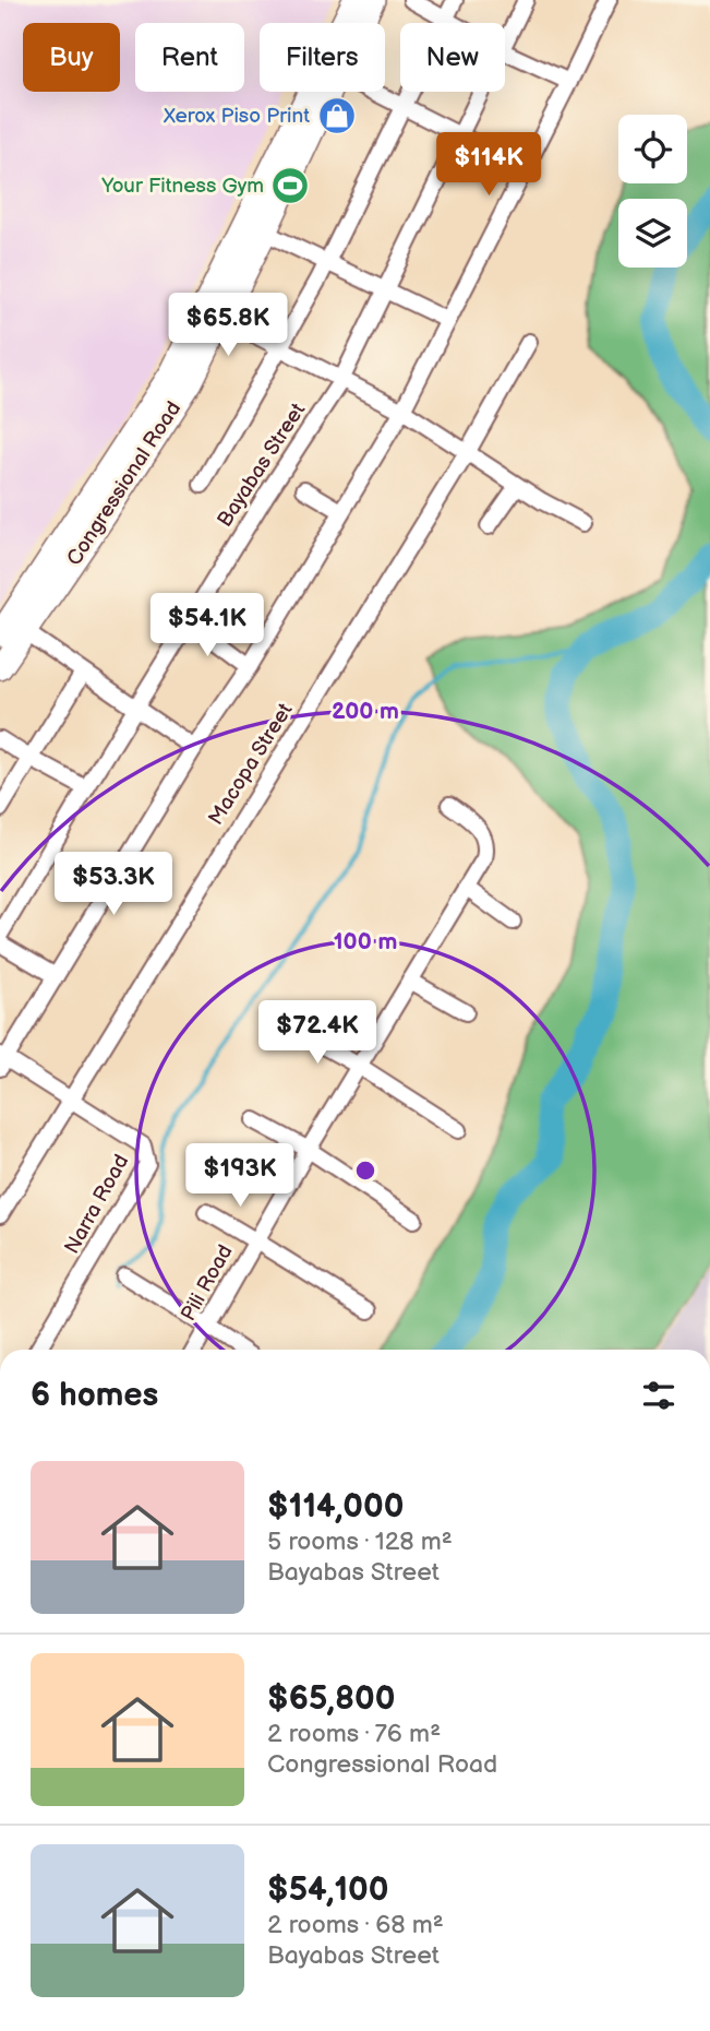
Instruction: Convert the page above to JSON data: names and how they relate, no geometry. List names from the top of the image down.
{
  "streets": {
    "main road": ["Congressional Road"],
    "street": [
      "Bayabas Street",
      "Macopa Street",
      "Narra Road",
      "Pili Road"
    ]
  },
  "crossings": [
    ["Macopa Street", "Narra Road"]
  ],
  "places": {
    "shop": ["Xerox Piso Print"],
    "sports": ["Your Fitness Gym"]
  },
  "page": {
    "chip": [
      "Buy",
      "Rent",
      "Filters",
      "New"
    ],
    "price": [
      "$114K",
      "$65.8K",
      "$54.1K",
      "$53.3K",
      "$72.4K",
      "$193K"
    ],
    "heading": "6 homes",
    "list": [
      {
        "name": "$114,000",
        "note": "5 rooms · 128 m² · Bayabas Street"
      },
      {
        "name": "$65,800",
        "note": "2 rooms · 76 m² · Congressional Road"
      },
      {
        "name": "$54,100",
        "note": "2 rooms · 68 m² · Bayabas Street"
      }
    ]
  },
  "rings": ["200 m", "100 m"]
}
